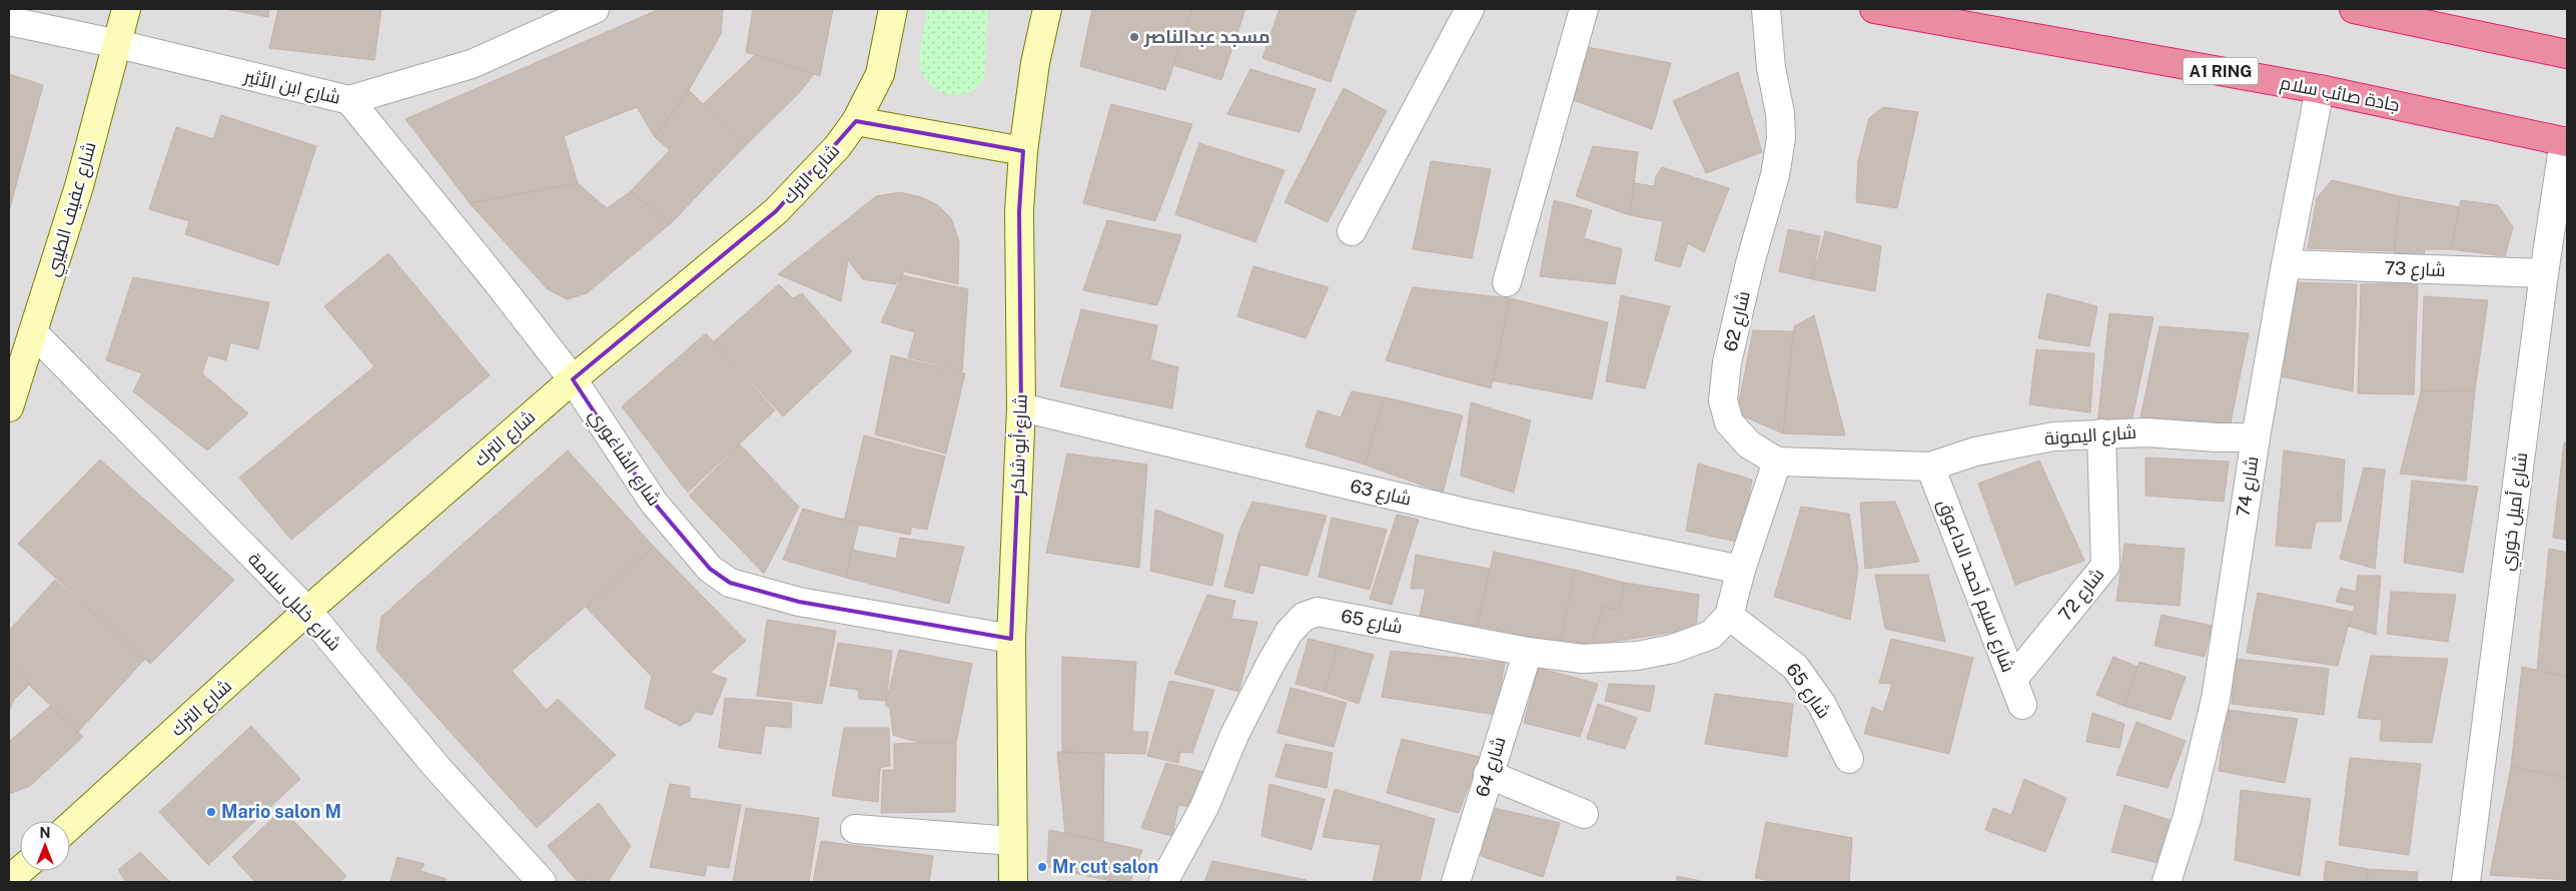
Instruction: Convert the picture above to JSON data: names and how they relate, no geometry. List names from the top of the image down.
{
  "streets": {
    "highway": ["A1 RING", "جادة صائب سلام"],
    "street": [
      "شارع ابن الأثير",
      "شارع الترك",
      "شارع عفيف الطيبي",
      "شارع 73",
      "شارع 62",
      "شارع اليمونة",
      "شارع أبو شاكر",
      "شارع الشاغوري",
      "شارع 74",
      "شارع 63",
      "شارع أميل خوري",
      "شارع سليم أحمد الداعوق",
      "شارع 72",
      "شارع خليل سلامة",
      "شارع 65",
      "شارع 64"
    ]
  },
  "crossings": [
    ["شارع ابن الأثير", "شارع عفيف الطيبي"],
    ["شارع ابن الأثير", "شارع الشاغوري"],
    ["جادة صائب سلام", "شارع 74"],
    ["جادة صائب سلام", "شارع أميل خوري"],
    ["شارع الترك", "شارع الشاغوري"],
    ["شارع الترك", "شارع خليل سلامة"],
    ["شارع عفيف الطيبي", "شارع خليل سلامة"],
    ["شارع 73", "شارع 74"],
    ["شارع 73", "شارع أميل خوري"],
    ["شارع 62", "شارع اليمونة"],
    ["شارع 62", "شارع سليم أحمد الداعوق"],
    ["شارع 62", "شارع 65"],
    ["شارع اليمونة", "شارع 74"],
    ["شارع اليمونة", "شارع سليم أحمد الداعوق"],
    ["شارع اليمونة", "شارع 72"],
    ["شارع أبو شاكر", "شارع الشاغوري"],
    ["شارع أبو شاكر", "شارع 63"],
    ["شارع 63", "شارع 65"],
    ["شارع سليم أحمد الداعوق", "شارع 72"],
    ["شارع 65", "شارع 64"]
  ],
  "places": ["مسجد عبدالناصر", "Mario salon M", "Mr cut salon"],
  "north": "top"
}
